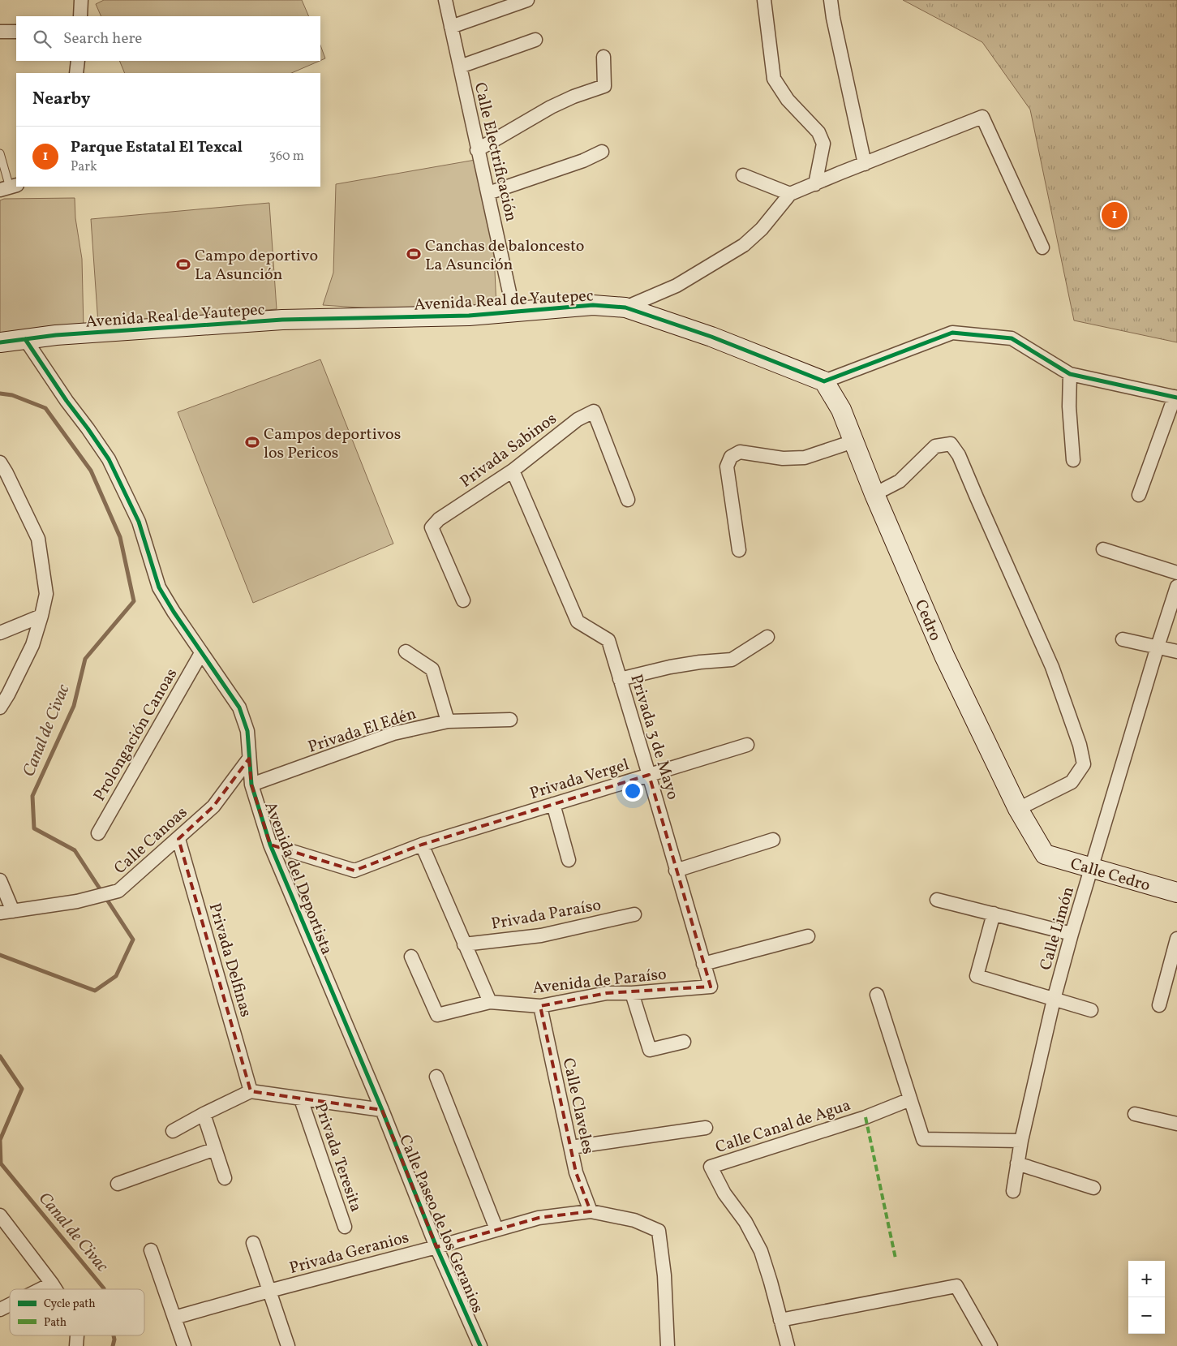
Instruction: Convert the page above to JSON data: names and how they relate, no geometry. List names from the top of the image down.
{
  "streets": {
    "street": [
      "Calle Electrificación",
      "Avenida Real de Yautepec",
      "Privada Sabinos",
      "Cedro",
      "Privada El Edén",
      "Prolongación Canoas",
      "Privada 3 de Mayo",
      "Privada Vergel",
      "Calle Canoas",
      "Calle Cedro",
      "Avenida del Deportista",
      "Privada Paraíso",
      "Calle Limón",
      "Privada Delfinas",
      "Avenida de Paraíso",
      "Calle Claveles",
      "Calle Canal de Agua",
      "Privada Teresita",
      "Calle Paseo de los Geranios",
      "Privada Geranios"
    ]
  },
  "crossings": [
    ["Calle Electrificación", "Avenida Real de Yautepec"],
    ["Avenida Real de Yautepec", "Cedro"],
    ["Avenida Real de Yautepec", "Avenida del Deportista"],
    ["Privada Sabinos", "Privada 3 de Mayo"],
    ["Cedro", "Calle Cedro"],
    ["Privada El Edén", "Avenida del Deportista"],
    ["Prolongación Canoas", "Avenida del Deportista"],
    ["Privada 3 de Mayo", "Privada Vergel"],
    ["Privada 3 de Mayo", "Avenida de Paraíso"],
    ["Privada Vergel", "Avenida del Deportista"],
    ["Calle Canoas", "Avenida del Deportista"],
    ["Calle Canoas", "Privada Delfinas"],
    ["Calle Cedro", "Calle Limón"],
    ["Avenida del Deportista", "Calle Paseo de los Geranios"],
    ["Avenida de Paraíso", "Calle Claveles"],
    ["Calle Claveles", "Privada Geranios"],
    ["Calle Paseo de los Geranios", "Privada Geranios"]
  ],
  "water": ["Canal de Civac"],
  "places": {
    "sports": ["Canchas de baloncesto La Asunción", "Campo deportivo La Asunción", "Campos deportivos los Pericos"]
  },
  "legend": ["Cycle path", "Path"],
  "page": {
    "search": "Search here",
    "heading": "Nearby",
    "list": [
      {
        "mark": "1",
        "name": "Parque Estatal El Texcal",
        "note": "Park",
        "value": "360 m"
      }
    ],
    "pins": "1",
    "map_buttons": ["+", "−"]
  }
}
